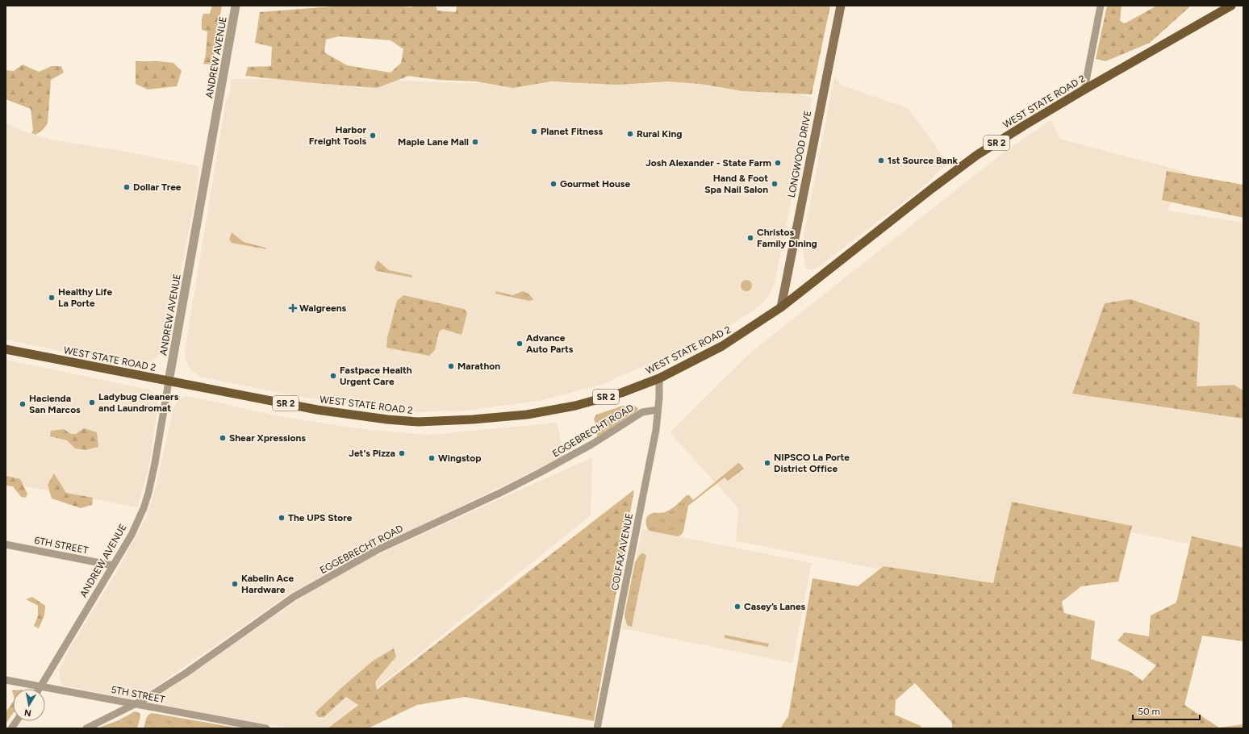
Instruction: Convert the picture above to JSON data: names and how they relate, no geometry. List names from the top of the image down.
{
  "streets": {
    "main road": ["WEST STATE ROAD 2", "SR 2", "LONGWOOD DRIVE"],
    "street": [
      "ANDREW AVENUE",
      "EGGEBRECHT ROAD",
      "6TH STREET",
      "COLFAX AVENUE",
      "5TH STREET"
    ]
  },
  "crossings": [
    ["ANDREW AVENUE", "WEST STATE ROAD 2"],
    ["ANDREW AVENUE", "6TH STREET"],
    ["ANDREW AVENUE", "5TH STREET"],
    ["WEST STATE ROAD 2", "LONGWOOD DRIVE"],
    ["WEST STATE ROAD 2", "COLFAX AVENUE"],
    ["EGGEBRECHT ROAD", "COLFAX AVENUE"],
    ["EGGEBRECHT ROAD", "5TH STREET"]
  ],
  "places": {
    "other": [
      "Planet Fitness",
      "Rural King",
      "Harbor Freight Tools",
      "Maple Lane Mall",
      "1st Source Bank",
      "Josh Alexander - State Farm",
      "Gourmet House",
      "Hand & Foot Spa Nail Salon",
      "Dollar Tree",
      "Christos Family Dining",
      "Healthy Life La Porte",
      "Advance Auto Parts",
      "Marathon",
      "Fastpace Health Urgent Care",
      "Ladybug Cleaners and Laundromat",
      "Hacienda San Marcos",
      "Shear Xpressions",
      "Jet's Pizza",
      "Wingstop",
      "NIPSCO La Porte District Office",
      "The UPS Store",
      "Kabelin Ace Hardware",
      "Casey’s Lanes"
    ],
    "health": ["Walgreens"]
  },
  "scale_bar": "50 m",
  "north": "bottom"
}
